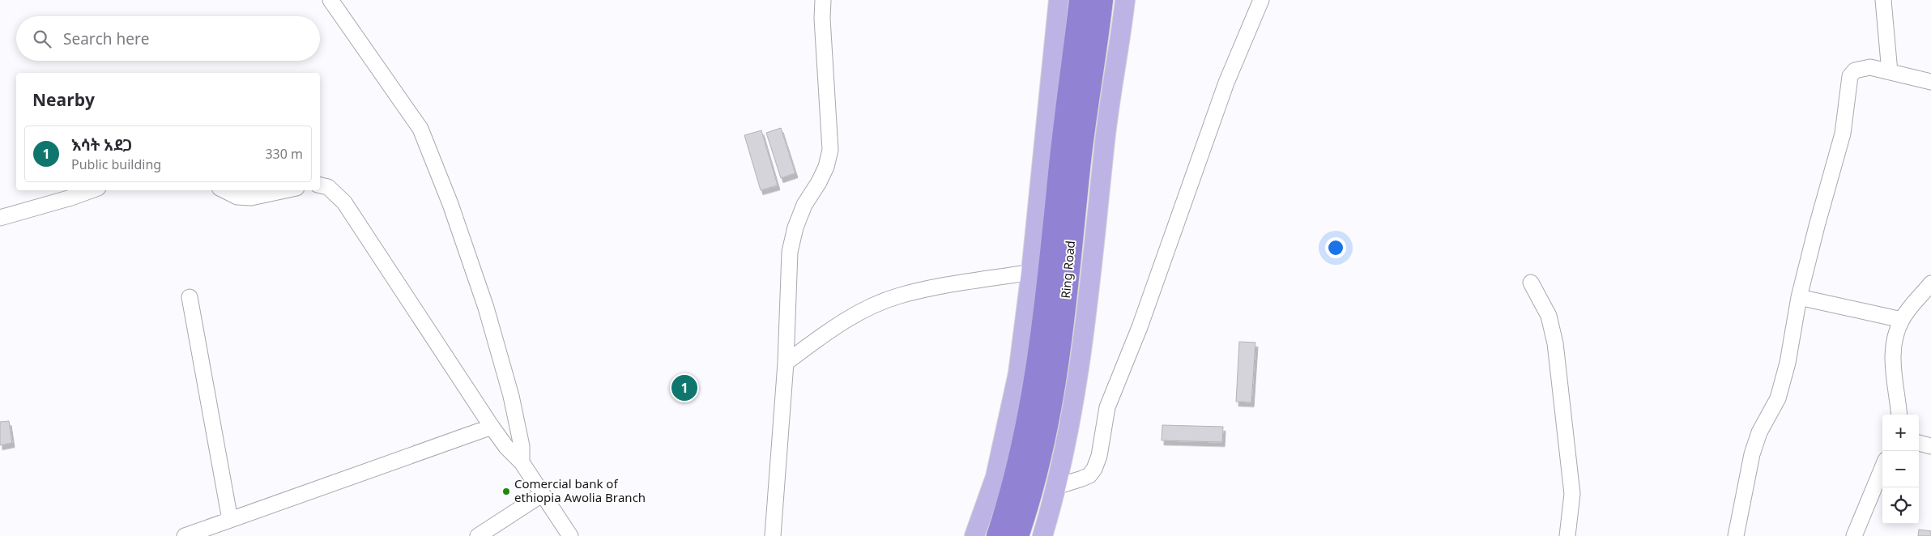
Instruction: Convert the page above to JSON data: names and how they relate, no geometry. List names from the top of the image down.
{
  "streets": {
    "highway": ["Ring Road"]
  },
  "places": ["Comercial bank of ethiopia Awolia Branch"],
  "page": {
    "search": "Search here",
    "heading": "Nearby",
    "list": [
      {
        "mark": "1",
        "name": "እሳት አደጋ",
        "note": "Public building",
        "value": "330 m"
      }
    ],
    "pins": "1",
    "map_buttons": ["+", "−"]
  }
}
